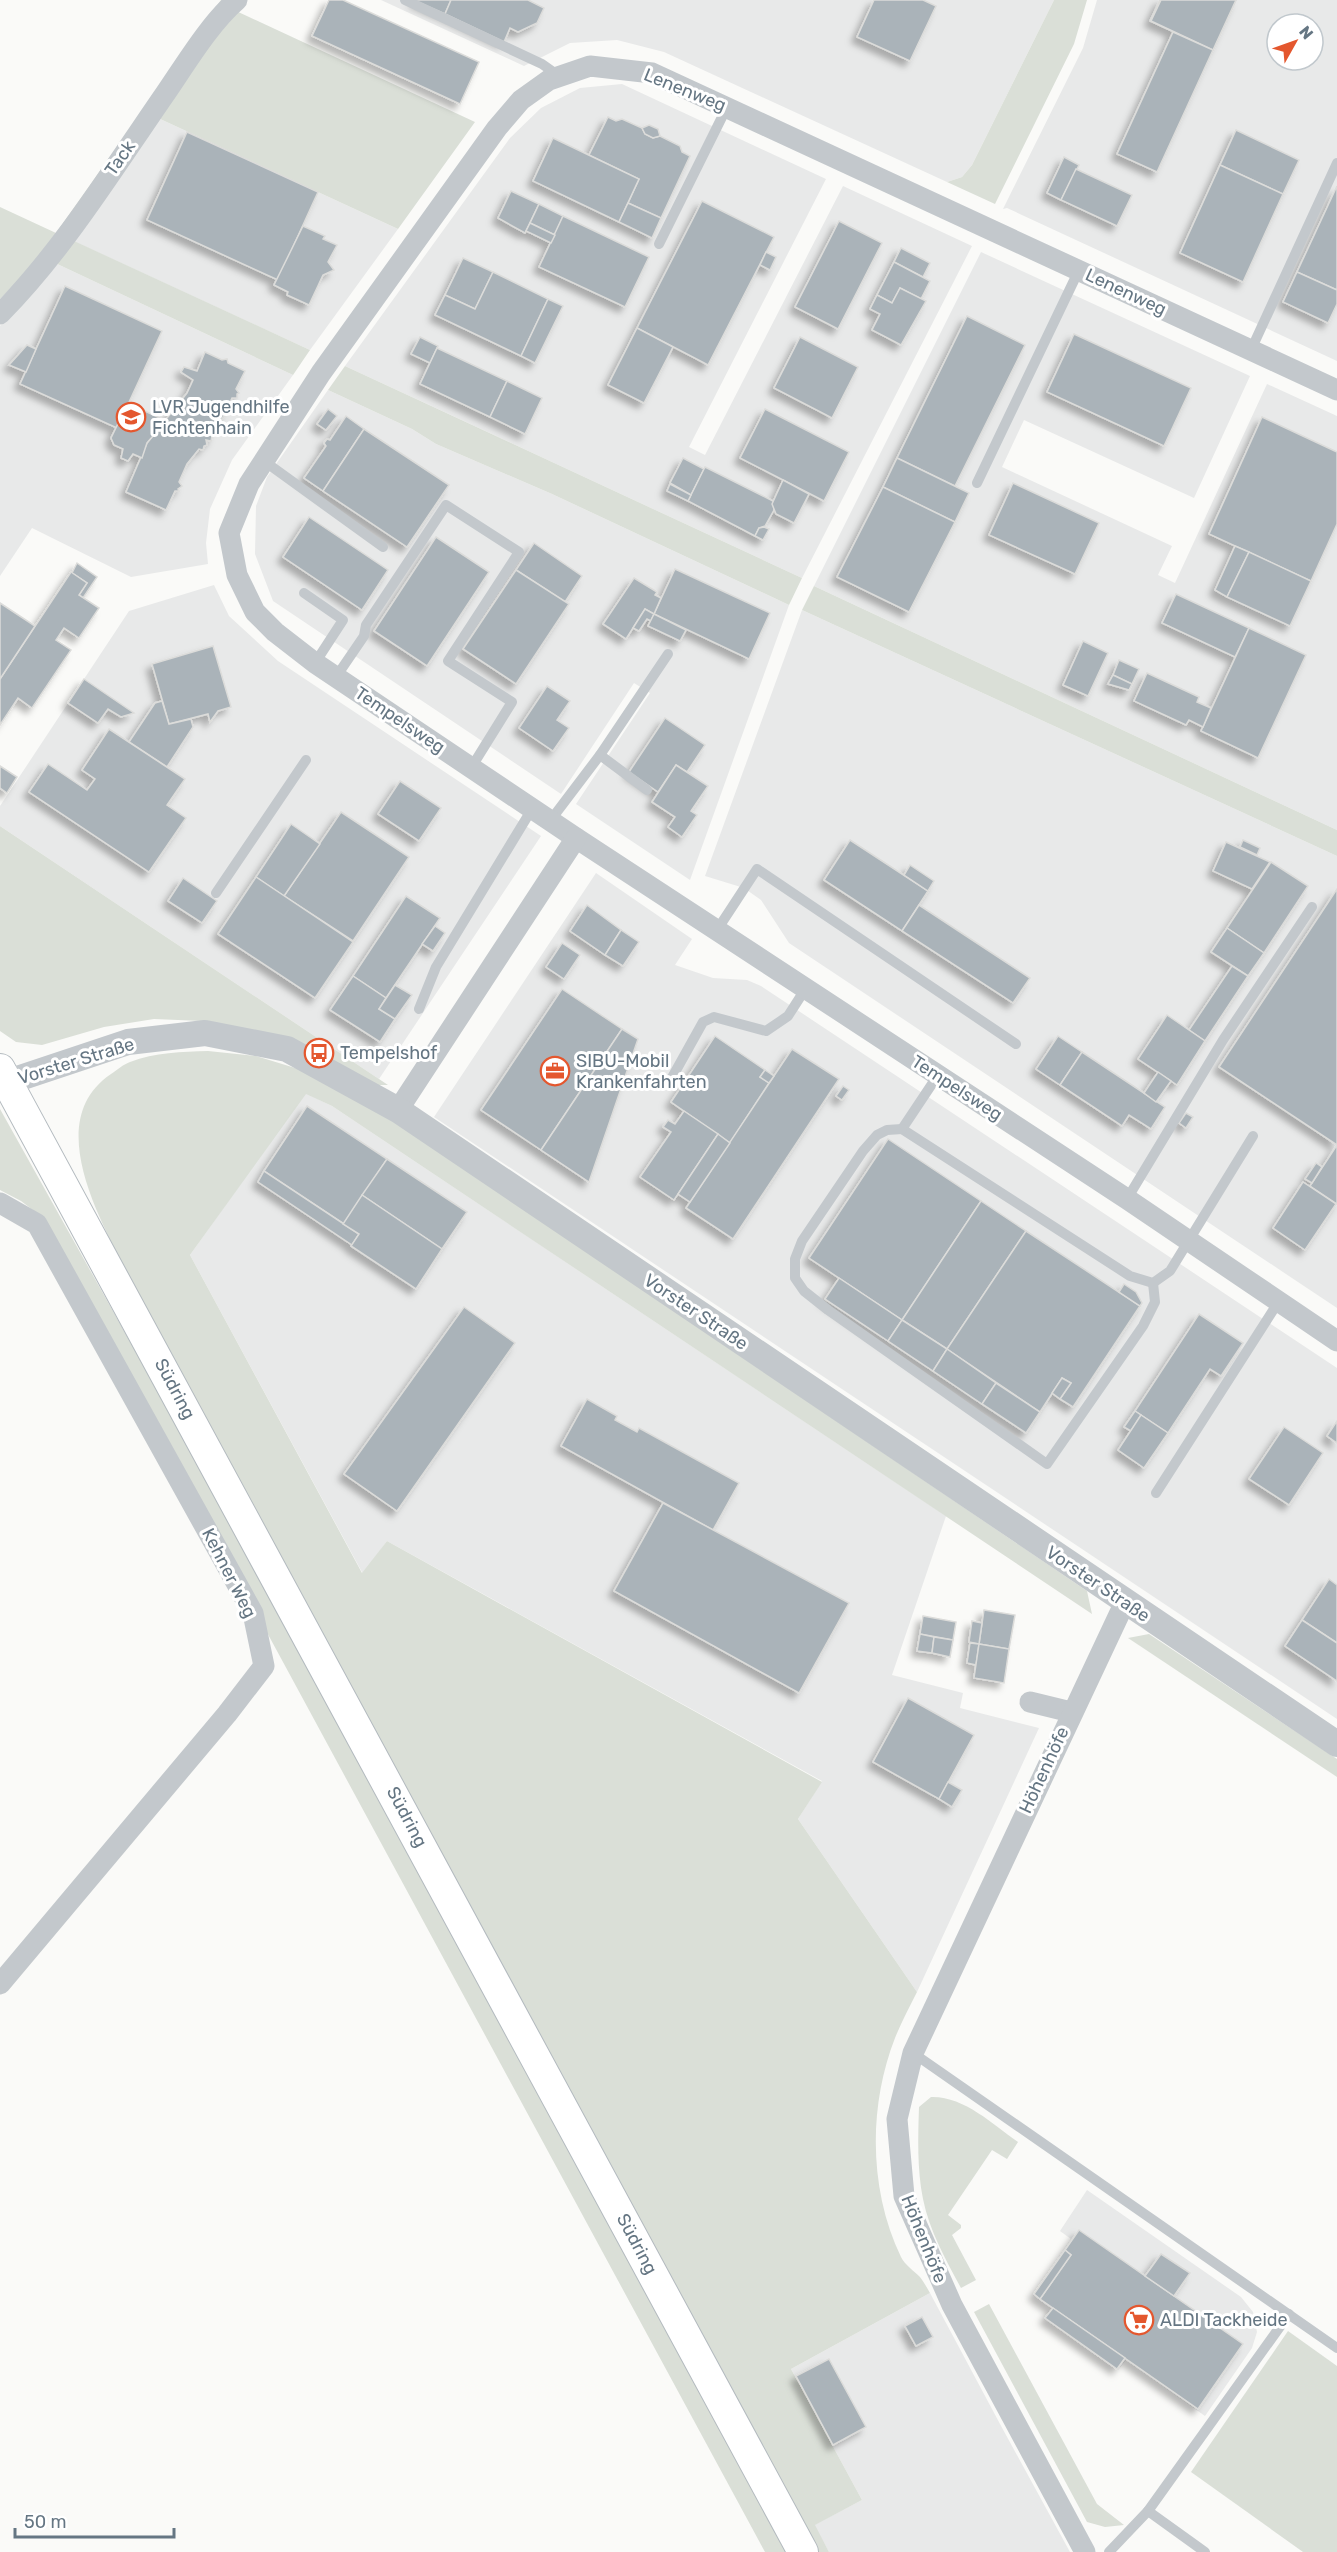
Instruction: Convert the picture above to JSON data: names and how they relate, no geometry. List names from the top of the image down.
{
  "streets": {
    "main road": ["Südring"],
    "street": [
      "Lenenweg",
      "Tack",
      "Tempelsweg",
      "Vorster Straße",
      "Kehner Weg",
      "Höhenhöfe"
    ]
  },
  "crossings": [
    ["Lenenweg", "Tempelsweg"],
    ["Vorster Straße", "Südring"],
    ["Vorster Straße", "Höhenhöfe"]
  ],
  "places": {
    "school or university": ["LVR Jugendhilfe Fichtenhain"],
    "bus stop": ["Tempelshof"],
    "office": ["SIBU-Mobil Krankenfahrten"],
    "supermarket": ["ALDI Tackheide"]
  },
  "scale_bar": "50 m",
  "north": "top right"
}
